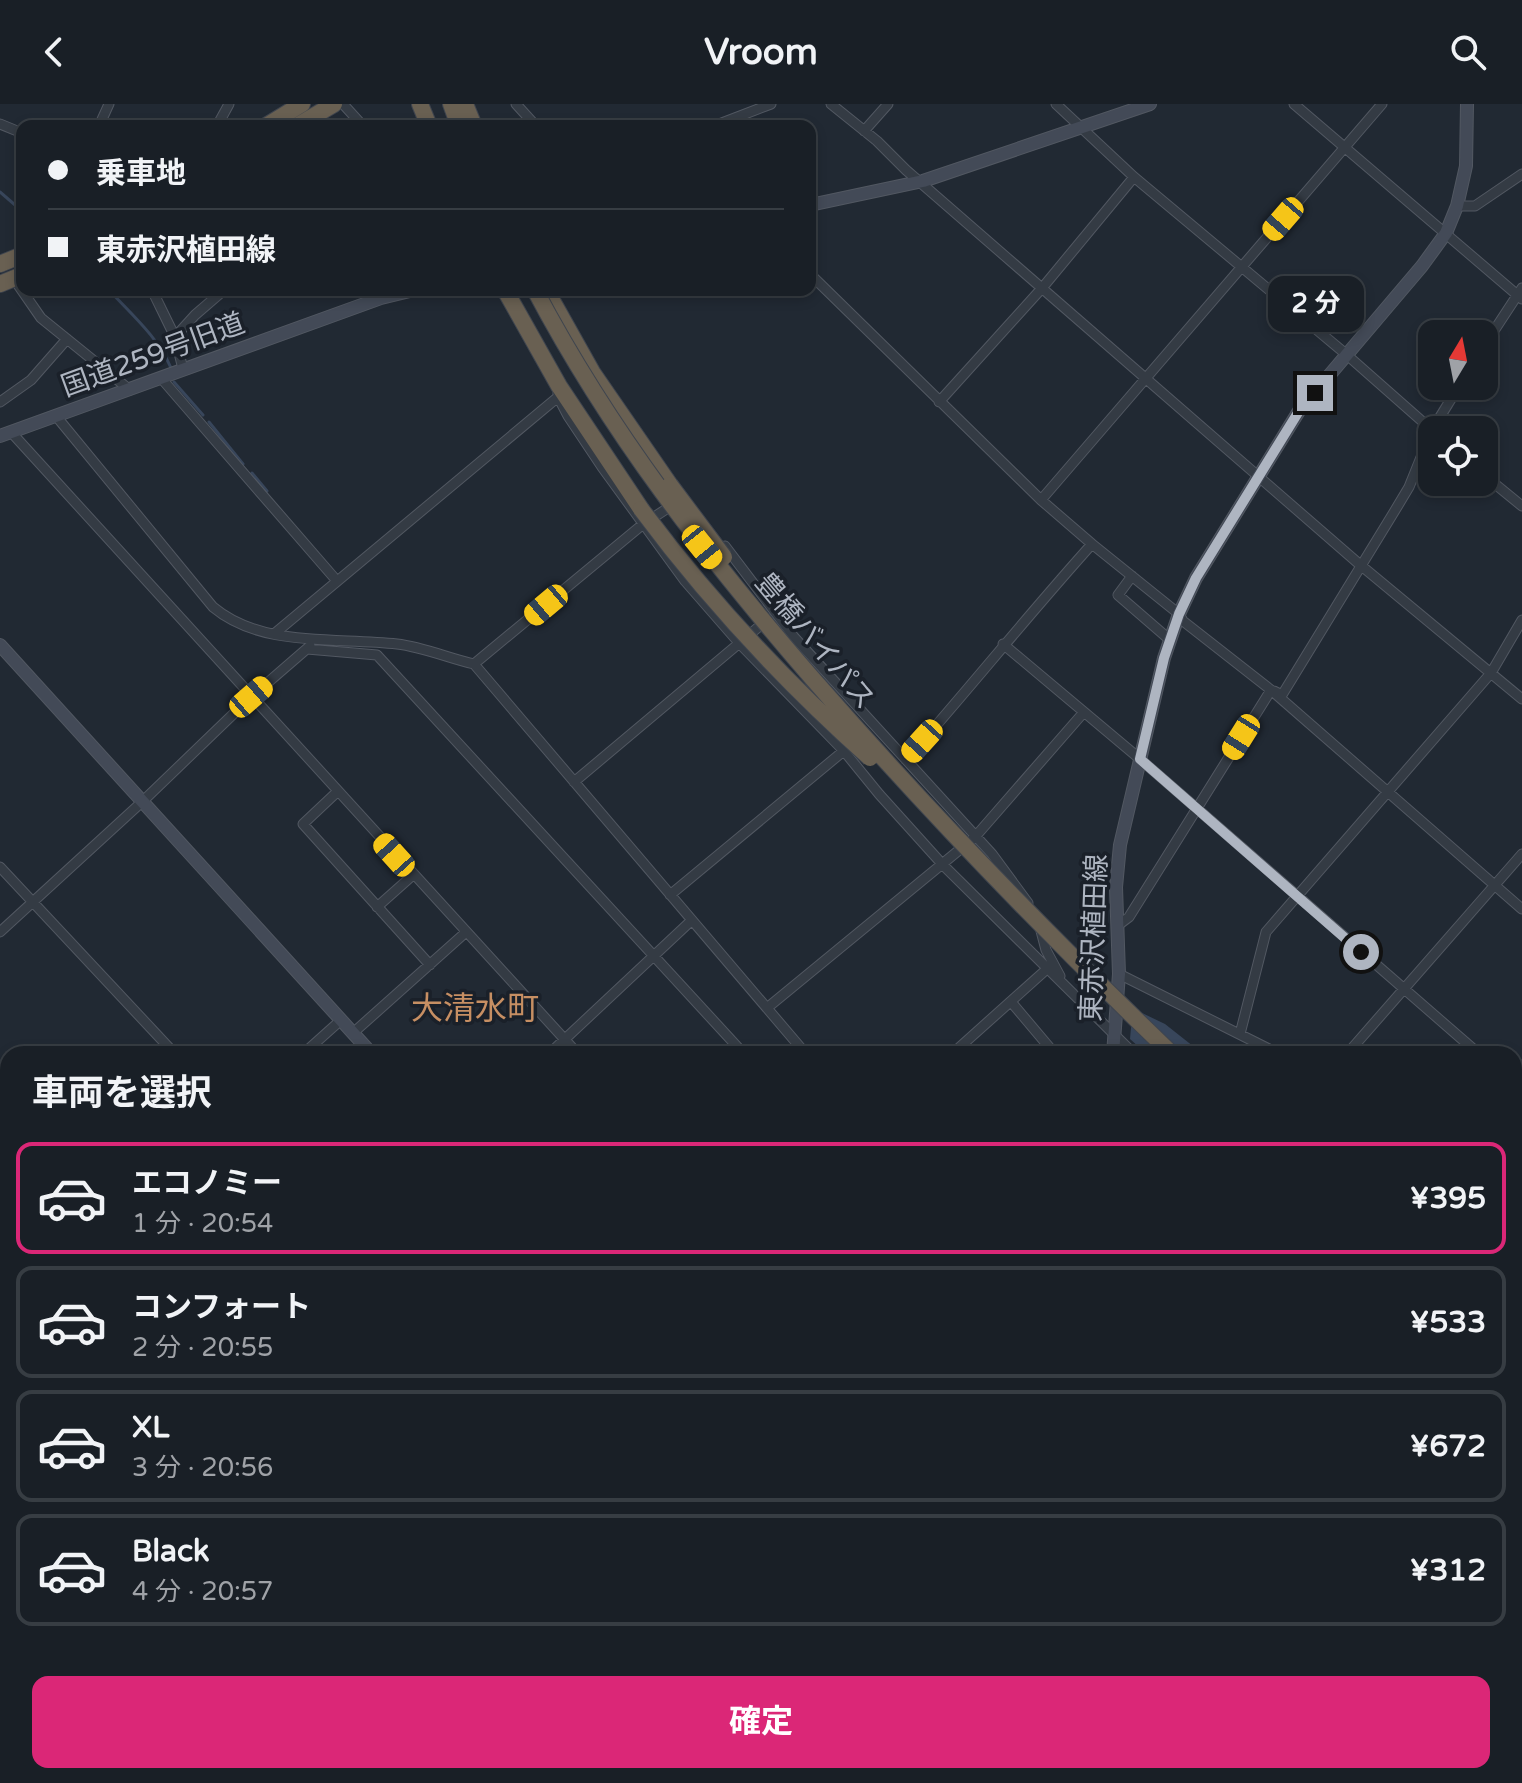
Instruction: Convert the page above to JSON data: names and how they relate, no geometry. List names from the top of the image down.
{
  "streets": {
    "highway": ["豊橋バイパス"],
    "street": ["国道259号旧道", "東赤沢植田線"]
  },
  "districts": ["大清水町"],
  "north": "top",
  "page": {
    "header": "Vroom",
    "banner": ["乗車地", "東赤沢植田線"],
    "bubble": "2 分",
    "heading": "車両を選択",
    "list": [
      {
        "name": "エコノミー",
        "note": "1 分 · 20:54",
        "value": "¥395"
      },
      {
        "name": "コンフォート",
        "note": "2 分 · 20:55",
        "value": "¥533"
      },
      {
        "name": "XL",
        "note": "3 分 · 20:56",
        "value": "¥672"
      },
      {
        "name": "Black",
        "note": "4 分 · 20:57",
        "value": "¥312"
      }
    ],
    "buttons": "確定"
  }
}
